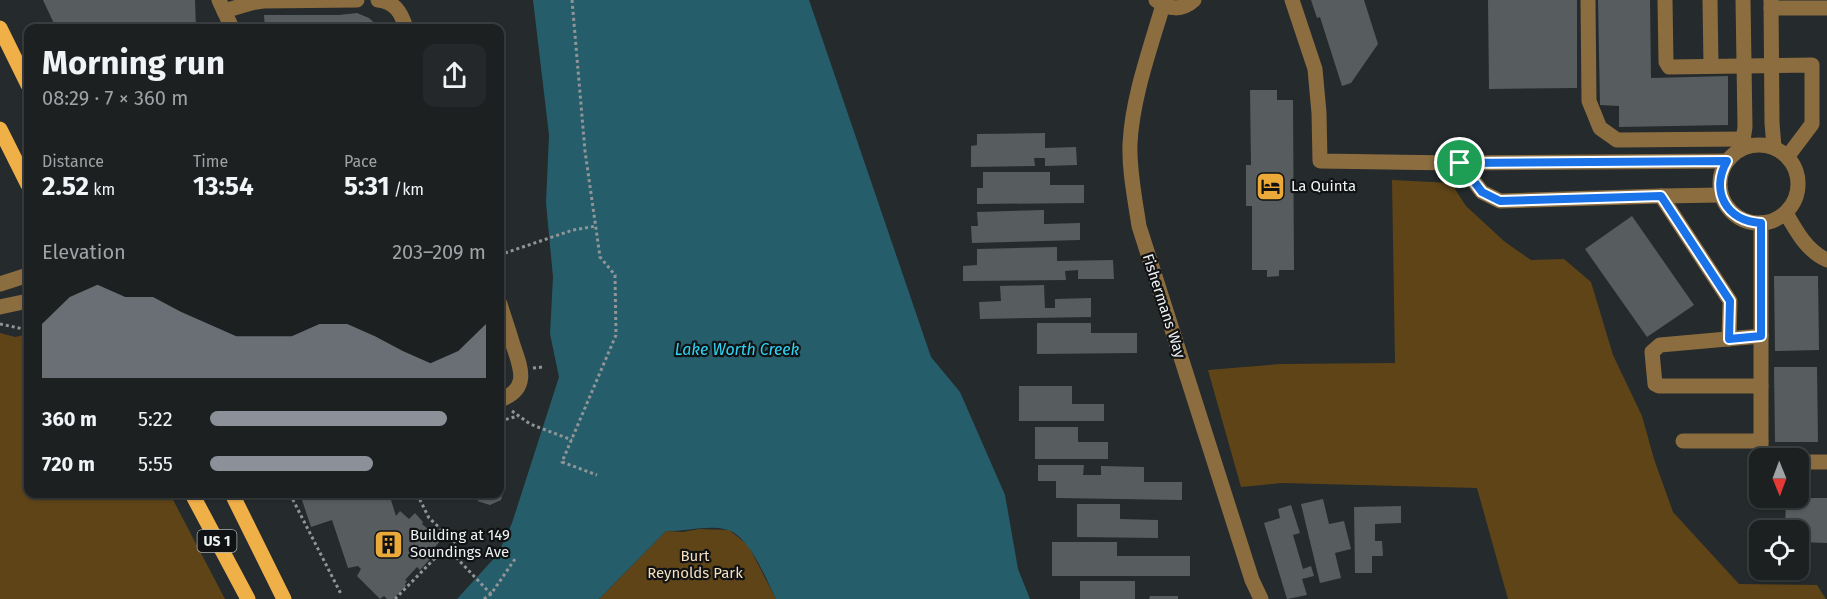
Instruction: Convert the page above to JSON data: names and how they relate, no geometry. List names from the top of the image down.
{
  "streets": {
    "main road": ["US 1"],
    "street": ["Fishermans Way"]
  },
  "water": ["Lake Worth Creek"],
  "parks": ["Burt Reynolds Park"],
  "places": {
    "hotel": ["La Quinta"],
    "building": ["Building at 149 Soundings Ave"]
  },
  "north": "bottom",
  "page": {
    "heading": ["Morning run", "08:29 · 7 × 360 m"],
    "stats": [
      ["Distance", "2.52 km"],
      ["Time", "13:54"],
      ["Pace", "5:31 /km"]
    ],
    "chart": ["Elevation", "203–209 m"],
    "list": [
      {
        "name": "360 m",
        "note": "5:22"
      },
      {
        "name": "720 m",
        "note": "5:55"
      }
    ]
  }
}
